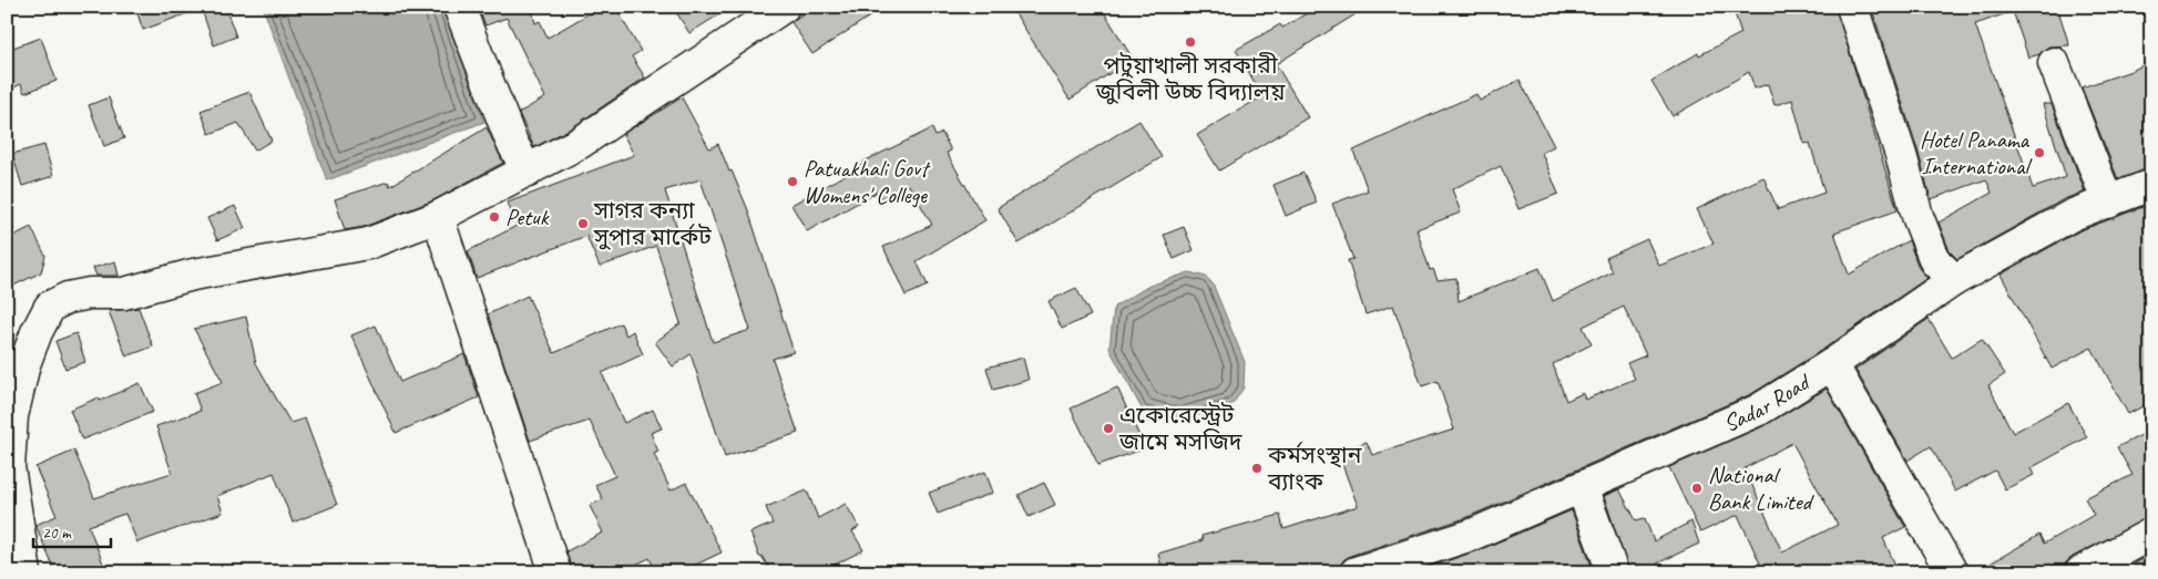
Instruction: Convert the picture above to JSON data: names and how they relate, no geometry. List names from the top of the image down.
{
  "streets": {
    "street": ["Sadar Road"]
  },
  "places": [
    "পটুয়াখালী সরকারী জুবিলী উচ্চ বিদ্যালয়",
    "Hotel Panama International",
    "Patuakhali Govt Womens' College",
    "Petuk",
    "সাগর কন্যা সুপার মার্কেট",
    "একোরেস্ট্রেট জামে মসজিদ",
    "কর্মসংস্থান ব্যাংক",
    "National Bank Limited"
  ],
  "scale_bar": "20 m"
}
